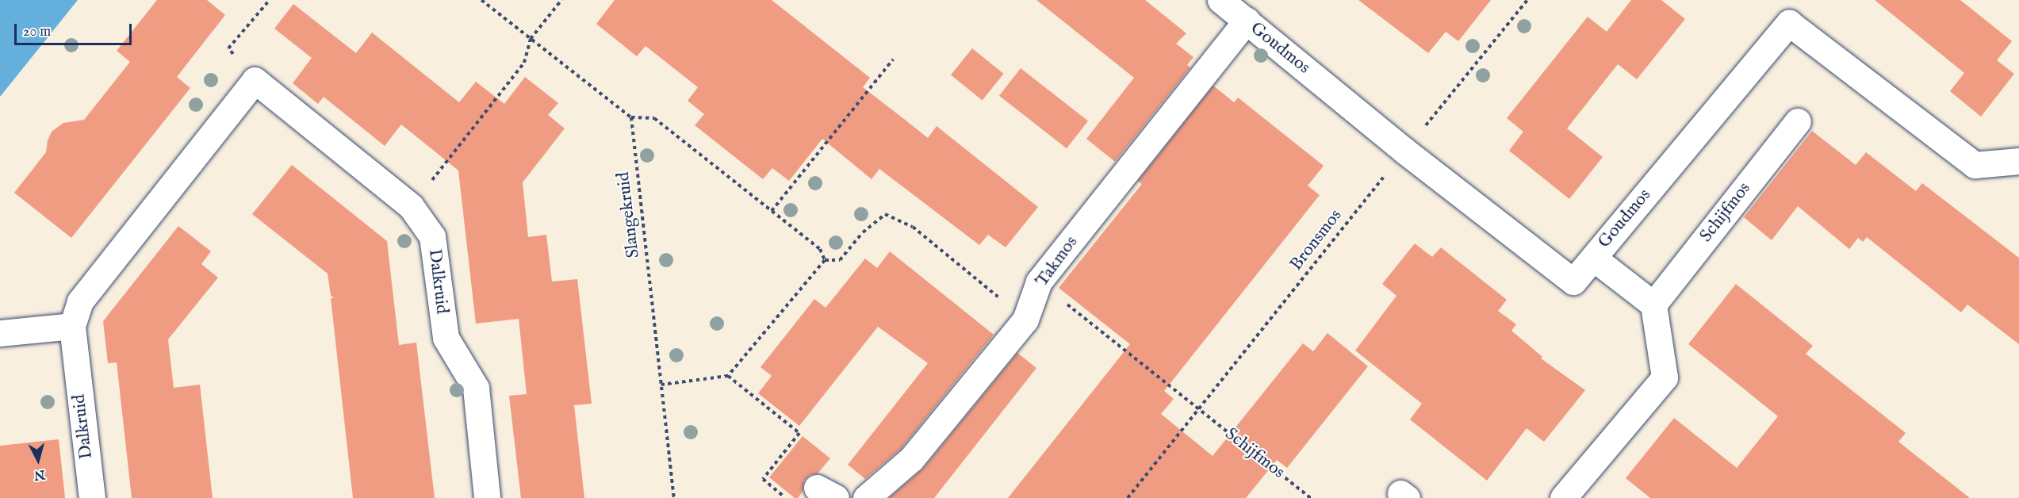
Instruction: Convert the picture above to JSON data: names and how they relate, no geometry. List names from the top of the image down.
{
  "streets": {
    "street": [
      "Goudmos",
      "Schijfmos",
      "Takmos",
      "Dalkruid"
    ],
    "path": ["Slangekruid", "Bronsmos"]
  },
  "crossings": [
    ["Goudmos", "Bronsmos"],
    ["Goudmos", "Takmos"],
    ["Schijfmos", "Bronsmos"],
    ["Schijfmos", "Takmos"]
  ],
  "scale_bar": "20 m",
  "north": "bottom"
}
